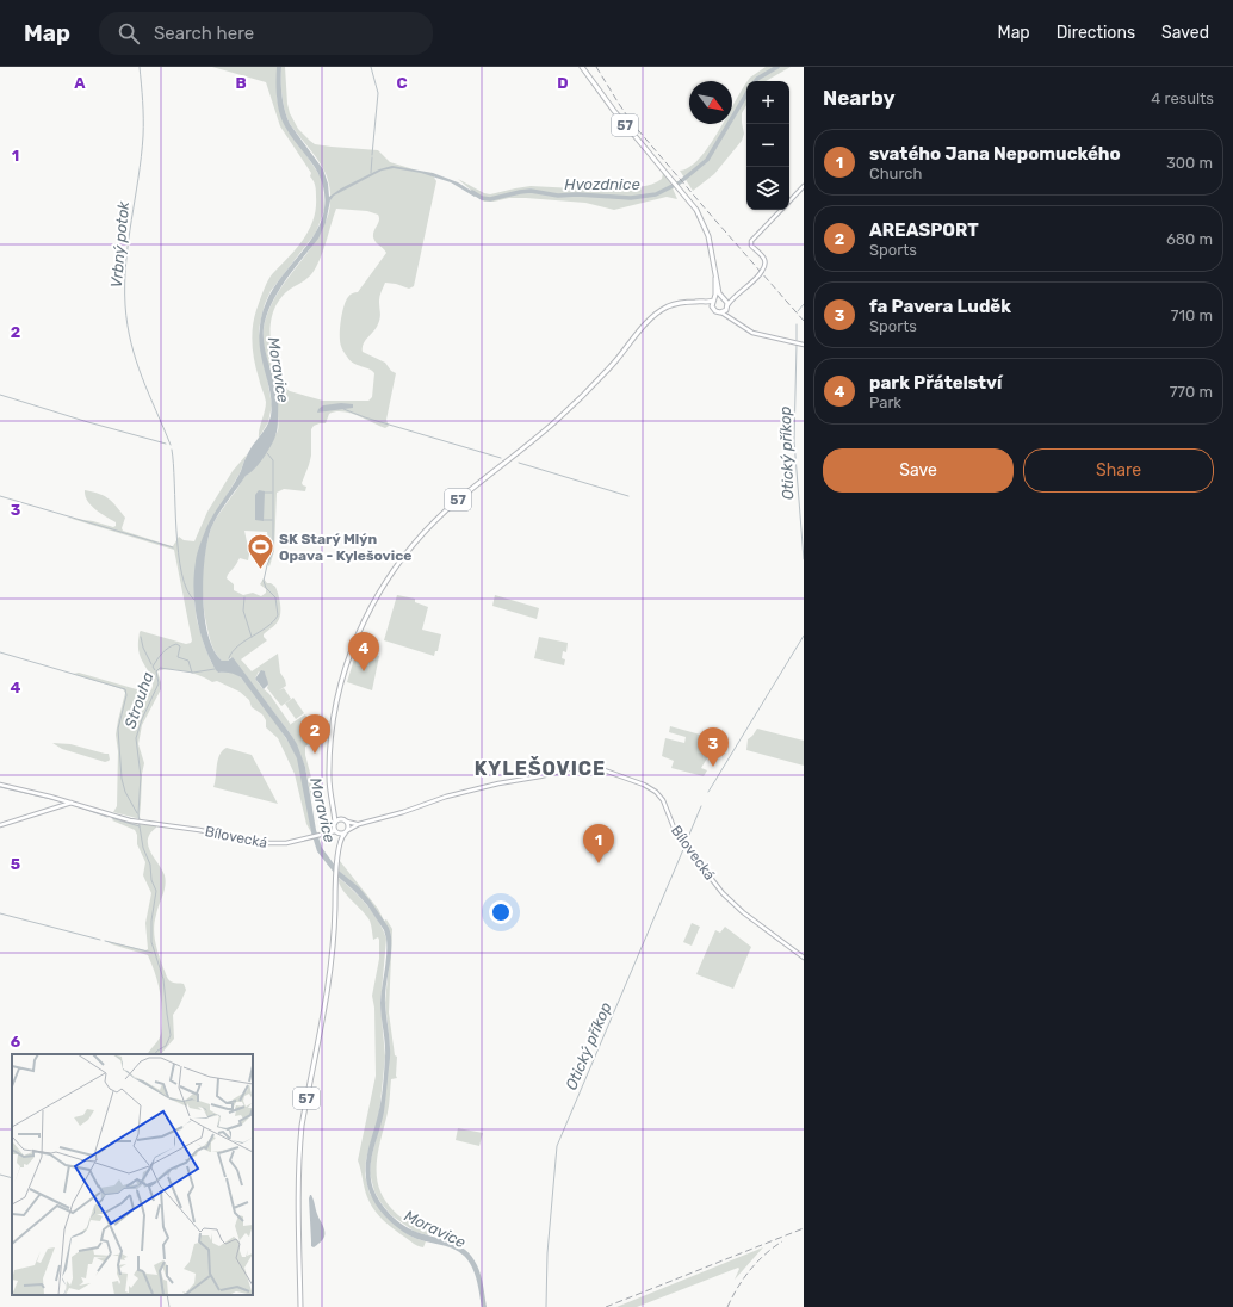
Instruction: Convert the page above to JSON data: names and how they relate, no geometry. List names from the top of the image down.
{
  "streets": {
    "main road": ["57", "Bílovecká"]
  },
  "crossings": [
    ["57", "Bílovecká"]
  ],
  "districts": ["KYLEŠOVICE"],
  "water": [
    "Hvozdnice",
    "Vrbný potok",
    "Moravice",
    "Otický příkop",
    "Strouha"
  ],
  "places": {
    "sports": ["SK Starý Mlýn Opava - Kylešovice"]
  },
  "north": "bottom right",
  "page": {
    "header": "Map",
    "search": "Search here",
    "nav": ["Map", "Directions", "Saved"],
    "heading": ["Nearby", "4 results"],
    "map_buttons": ["+", "−"],
    "list": [
      {
        "mark": "1",
        "name": "svatého Jana Nepomuckého",
        "note": "Church",
        "value": "300 m"
      },
      {
        "mark": "2",
        "name": "AREASPORT",
        "note": "Sports",
        "value": "680 m"
      },
      {
        "mark": "3",
        "name": "fa Pavera Luděk",
        "note": "Sports",
        "value": "710 m"
      },
      {
        "mark": "4",
        "name": "park Přátelství",
        "note": "Park",
        "value": "770 m"
      }
    ],
    "buttons": ["Save", "Share"],
    "pins": [
      "4",
      "2",
      "3",
      "1"
    ]
  },
  "grid": {
    "columns": [
      "A",
      "B",
      "C",
      "D"
    ],
    "rows": [
      "1",
      "2",
      "3",
      "4",
      "5",
      "6"
    ]
  }
}
